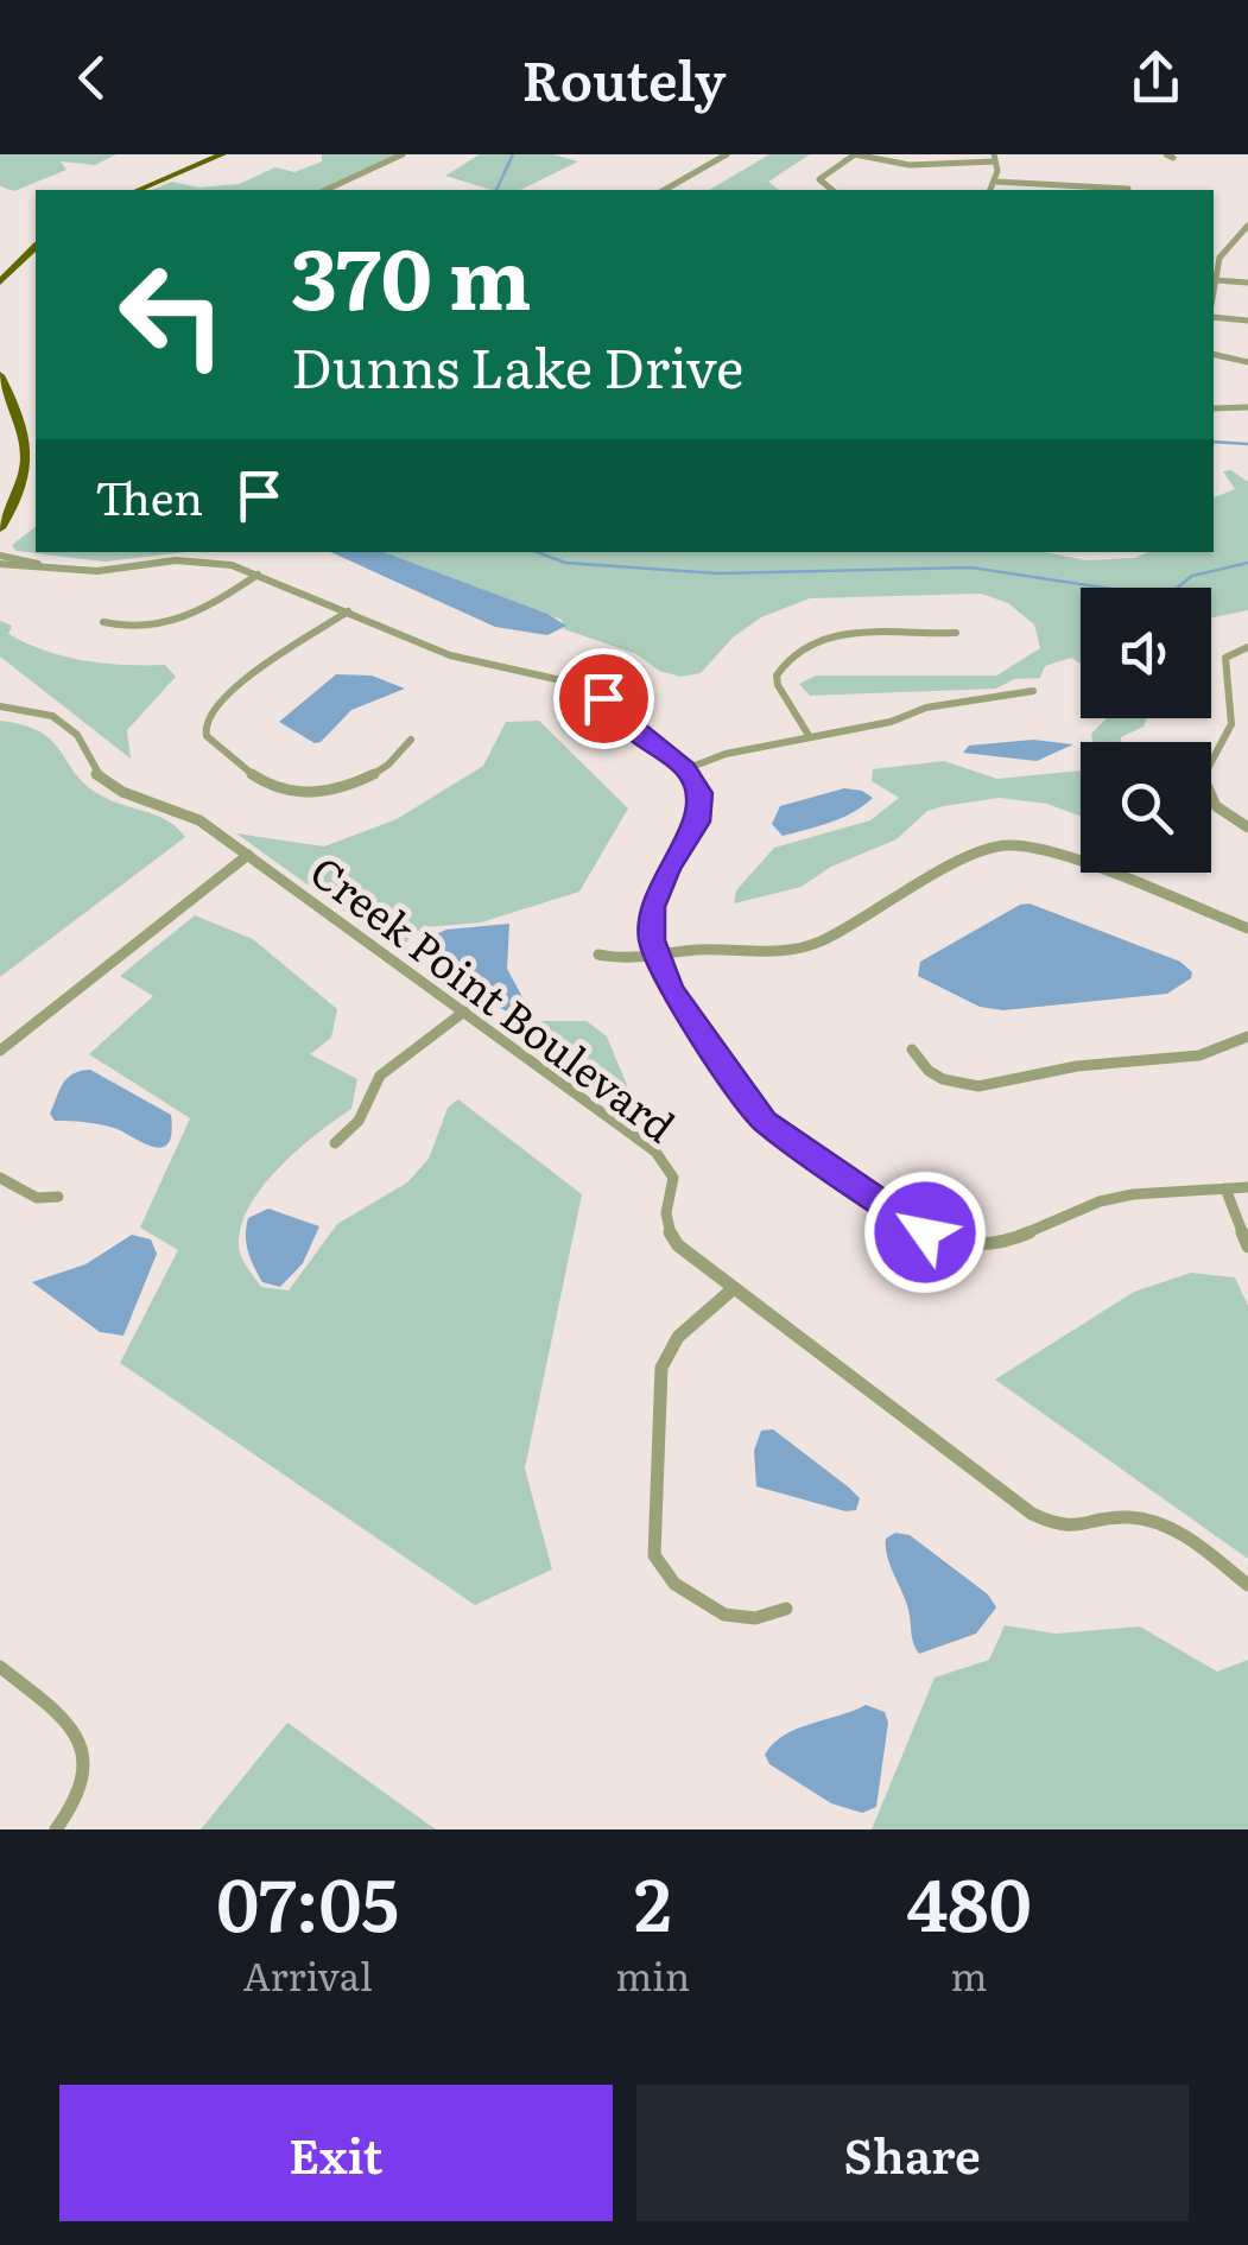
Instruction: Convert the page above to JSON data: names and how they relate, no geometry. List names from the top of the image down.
{
  "streets": {
    "street": ["Creek Point Boulevard"]
  },
  "page": {
    "header": "Routely",
    "turn": ["370 m", "Dunns Lake Drive"],
    "then": "Then",
    "eta": [
      "07:05",
      "Arrival",
      "2",
      "min",
      "480",
      "m"
    ],
    "buttons": ["Exit", "Share"]
  }
}
